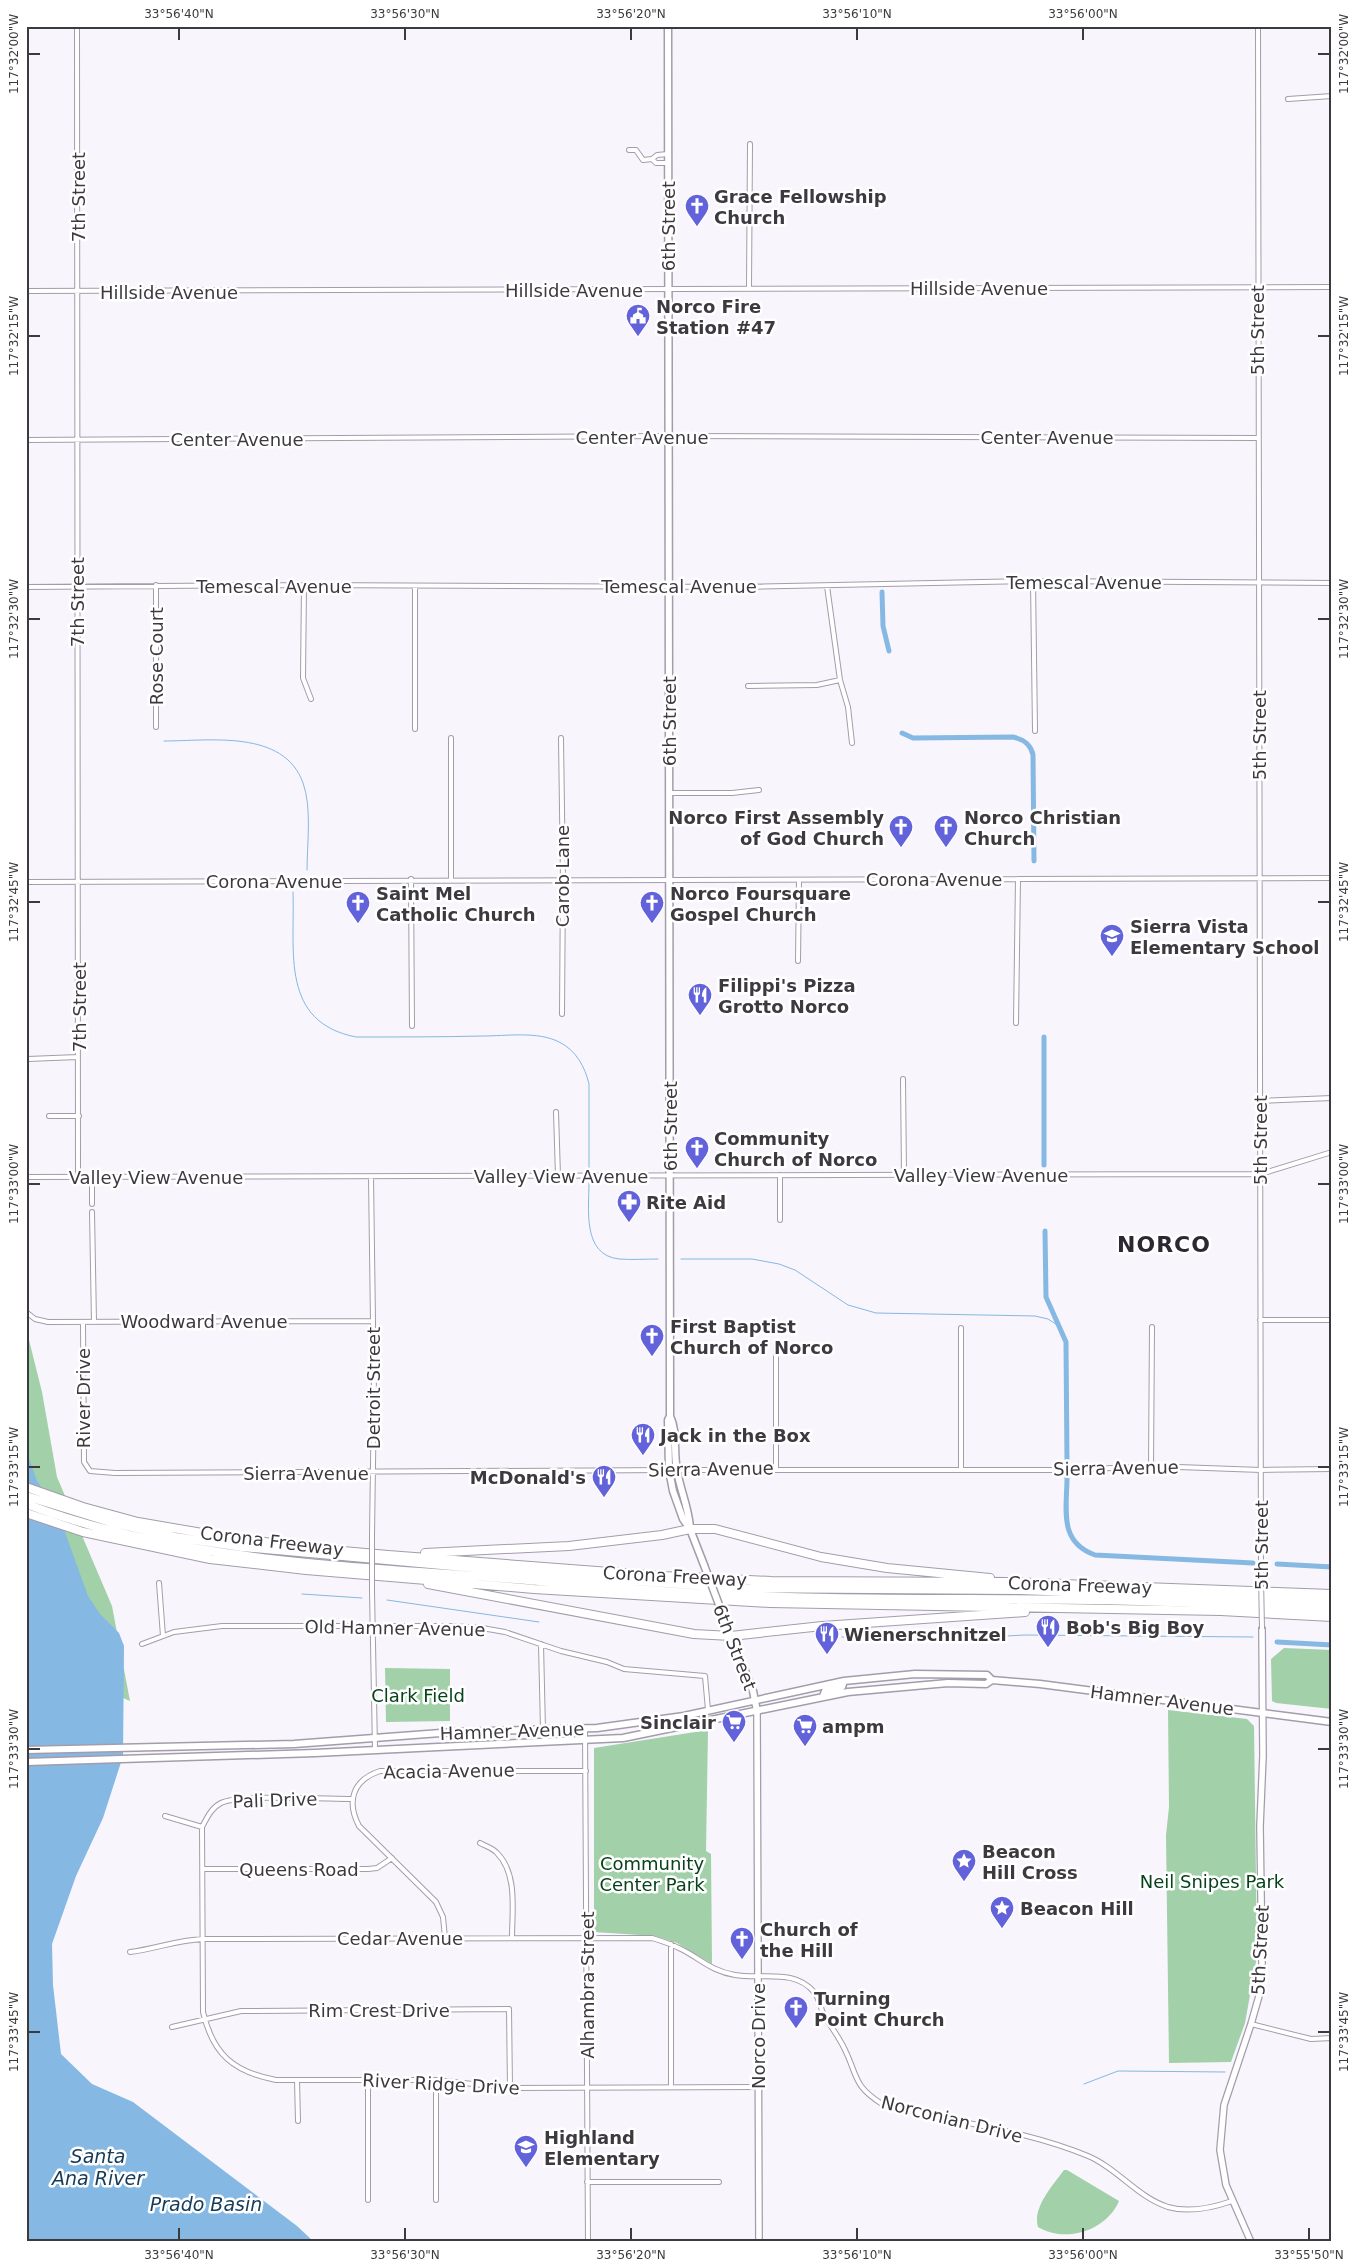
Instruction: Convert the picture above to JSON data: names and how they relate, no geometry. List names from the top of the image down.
{
  "streets": {
    "highway": ["Corona Freeway"],
    "main road": ["6th Street", "Hamner Avenue"],
    "street": [
      "7th Street",
      "Hillside Avenue",
      "5th Street",
      "Center Avenue",
      "Temescal Avenue",
      "Rose Court",
      "Carob Lane",
      "Corona Avenue",
      "Valley View Avenue",
      "Woodward Avenue",
      "Detroit Street",
      "River Drive",
      "Sierra Avenue",
      "Old Hamner Avenue",
      "Acacia Avenue",
      "Pali Drive",
      "Queens Road",
      "Cedar Avenue",
      "Alhambra Street",
      "Rim Crest Drive",
      "Norco Drive",
      "River Ridge Drive",
      "Norconian Drive"
    ]
  },
  "crossings": [
    ["7th Street", "Hillside Avenue"],
    ["7th Street", "Center Avenue"],
    ["7th Street", "Temescal Avenue"],
    ["7th Street", "Corona Avenue"],
    ["7th Street", "Valley View Avenue"],
    ["6th Street", "Hillside Avenue"],
    ["6th Street", "Center Avenue"],
    ["6th Street", "Temescal Avenue"],
    ["6th Street", "Corona Avenue"],
    ["6th Street", "Valley View Avenue"],
    ["6th Street", "Sierra Avenue"],
    ["6th Street", "Hamner Avenue"],
    ["6th Street", "Norco Drive"],
    ["Hillside Avenue", "5th Street"],
    ["5th Street", "Center Avenue"],
    ["5th Street", "Temescal Avenue"],
    ["5th Street", "Corona Avenue"],
    ["5th Street", "Valley View Avenue"],
    ["5th Street", "Sierra Avenue"],
    ["5th Street", "Hamner Avenue"],
    ["5th Street", "Norconian Drive"],
    ["Temescal Avenue", "Rose Court"],
    ["Carob Lane", "Corona Avenue"],
    ["Valley View Avenue", "Detroit Street"],
    ["Woodward Avenue", "Detroit Street"],
    ["Woodward Avenue", "River Drive"],
    ["Detroit Street", "Sierra Avenue"],
    ["Detroit Street", "Old Hamner Avenue"],
    ["Detroit Street", "Hamner Avenue"],
    ["River Drive", "Sierra Avenue"],
    ["Old Hamner Avenue", "Hamner Avenue"],
    ["Hamner Avenue", "Alhambra Street"],
    ["Hamner Avenue", "Norco Drive"],
    ["Acacia Avenue", "Pali Drive"],
    ["Acacia Avenue", "Alhambra Street"],
    ["Cedar Avenue", "Alhambra Street"],
    ["Cedar Avenue", "River Ridge Drive"],
    ["Cedar Avenue", "Norconian Drive"],
    ["Alhambra Street", "River Ridge Drive"],
    ["Rim Crest Drive", "River Ridge Drive"],
    ["Norco Drive", "River Ridge Drive"],
    ["Norco Drive", "Norconian Drive"]
  ],
  "districts": ["NORCO"],
  "water": ["Santa Ana River", "Prado Basin"],
  "parks": ["Clark Field", "Community Center Park", "Neil Snipes Park"],
  "places": {
    "church": [
      "Grace Fellowship Church",
      "Norco First Assembly of God Church",
      "Norco Christian Church",
      "Saint Mel Catholic Church",
      "Norco Foursquare Gospel Church",
      "Community Church of Norco",
      "First Baptist Church of Norco",
      "Church of the Hill",
      "Turning Point Church"
    ],
    "public building": ["Norco Fire Station #47"],
    "school or university": ["Sierra Vista Elementary School", "Highland Elementary"],
    "restaurant": [
      "Filippi's Pizza Grotto Norco",
      "Jack in the Box",
      "McDonald's",
      "Bob's Big Boy",
      "Wienerschnitzel"
    ],
    "pharmacy": ["Rite Aid"],
    "supermarket": ["Sinclair", "ampm"],
    "place": ["Beacon Hill Cross", "Beacon Hill"]
  },
  "coordinates": [
    "33°56'40\"N",
    "33°56'30\"N",
    "33°56'20\"N",
    "33°56'10\"N",
    "33°56'00\"N",
    "117°32'00\"W",
    "117°32'15\"W",
    "117°32'30\"W",
    "117°32'45\"W",
    "117°33'00\"W",
    "117°33'15\"W",
    "117°33'30\"W",
    "117°33'45\"W",
    "33°55'50\"N"
  ]
}
